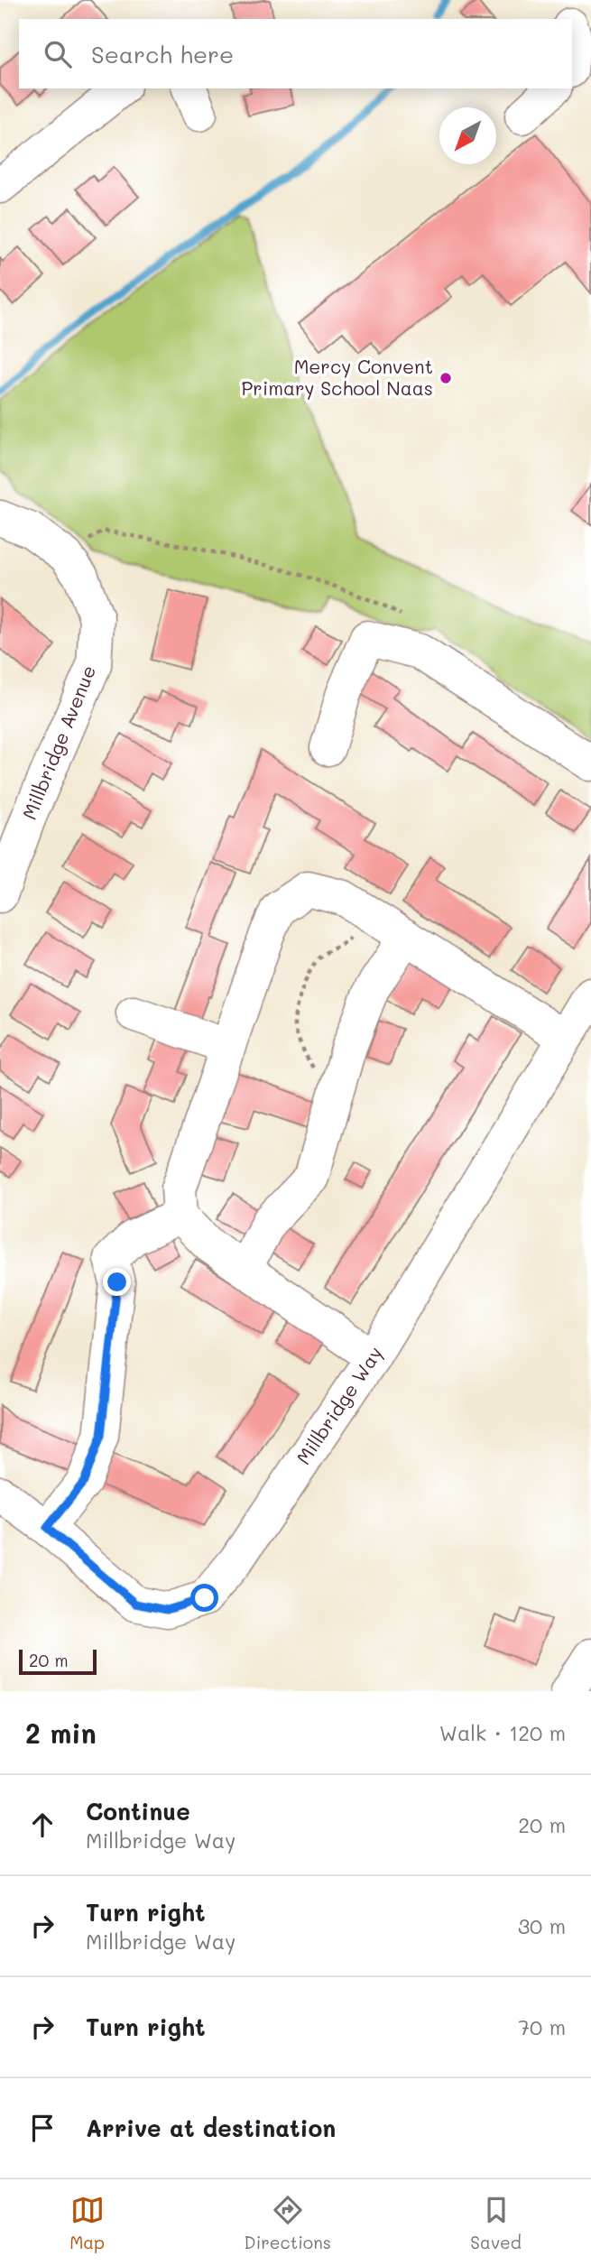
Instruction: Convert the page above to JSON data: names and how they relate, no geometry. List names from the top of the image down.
{
  "streets": {
    "street": ["Millbridge Avenue", "Millbridge Way"]
  },
  "places": ["Mercy Convent Primary School Naas"],
  "scale_bar": "20 m",
  "north": "bottom left",
  "page": {
    "search": "Search here",
    "scale": "20 m",
    "heading": ["2 min", "Walk · 120 m"],
    "list": [
      ["Continue", "Millbridge Way", "20 m"],
      ["Turn right", "Millbridge Way", "30 m"],
      ["Turn right", "70 m"],
      "Arrive at destination"
    ],
    "nav": ["Map", "Directions", "Saved"]
  }
}
